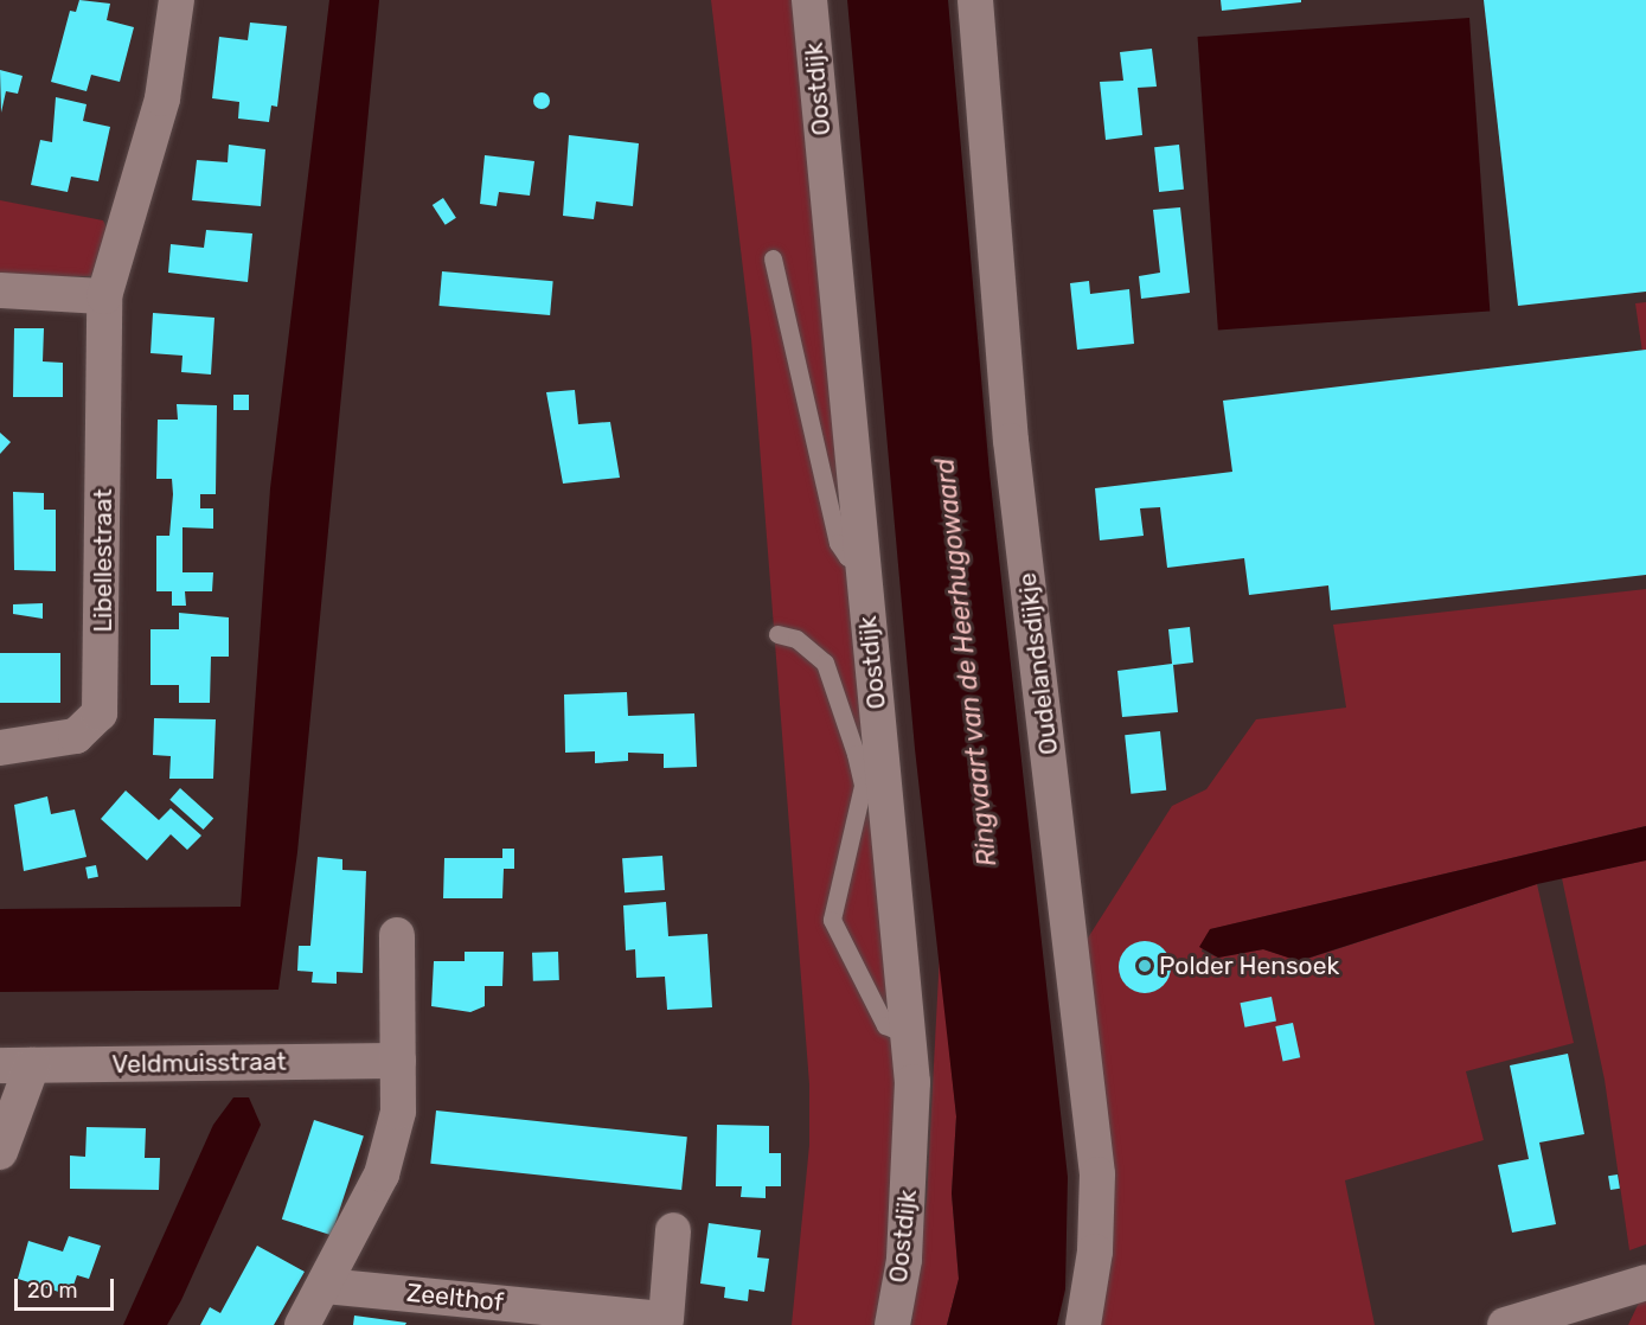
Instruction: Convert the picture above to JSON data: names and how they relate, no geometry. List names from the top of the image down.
{
  "streets": {
    "street": [
      "Oostdijk",
      "Libellestraat",
      "Oudelandsdijkje",
      "Veldmuisstraat",
      "Zeelthof"
    ]
  },
  "water": ["Ringvaart van de Heerhugowaard"],
  "places": ["Polder Hensoek"],
  "scale_bar": "20 m"
}
